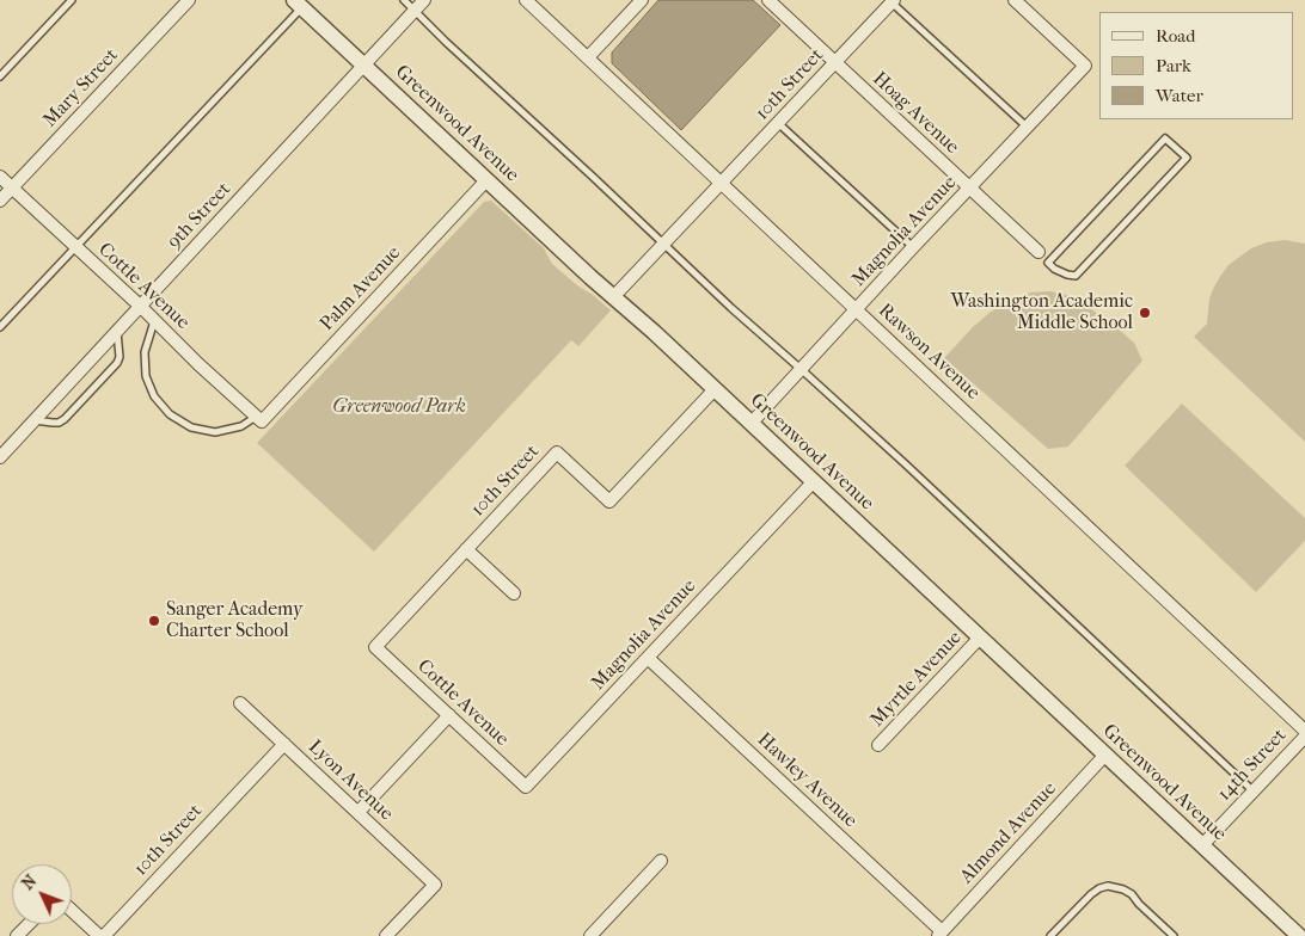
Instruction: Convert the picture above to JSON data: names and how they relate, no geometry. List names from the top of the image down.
{
  "streets": {
    "street": [
      "10th Street",
      "Mary Street",
      "Hoag Avenue",
      "Greenwood Avenue",
      "9th Street",
      "Magnolia Avenue",
      "Cottle Avenue",
      "Palm Avenue",
      "Rawson Avenue",
      "Myrtle Avenue",
      "14th Street",
      "Lyon Avenue",
      "Hawley Avenue",
      "Almond Avenue"
    ]
  },
  "crossings": [
    ["10th Street", "Hoag Avenue"],
    ["10th Street", "Greenwood Avenue"],
    ["10th Street", "Cottle Avenue"],
    ["10th Street", "Rawson Avenue"],
    ["10th Street", "Lyon Avenue"],
    ["Mary Street", "Cottle Avenue"],
    ["Hoag Avenue", "Magnolia Avenue"],
    ["Greenwood Avenue", "9th Street"],
    ["Greenwood Avenue", "Magnolia Avenue"],
    ["Greenwood Avenue", "Palm Avenue"],
    ["Greenwood Avenue", "Myrtle Avenue"],
    ["Greenwood Avenue", "14th Street"],
    ["Greenwood Avenue", "Almond Avenue"],
    ["9th Street", "Cottle Avenue"],
    ["Magnolia Avenue", "Cottle Avenue"],
    ["Magnolia Avenue", "Rawson Avenue"],
    ["Magnolia Avenue", "Hawley Avenue"],
    ["Cottle Avenue", "Palm Avenue"],
    ["Hawley Avenue", "Almond Avenue"]
  ],
  "parks": ["Greenwood Park"],
  "places": ["Washington Academic Middle School", "Sanger Academy Charter School"],
  "legend": ["Road", "Park", "Water"],
  "north": "top left"
}
